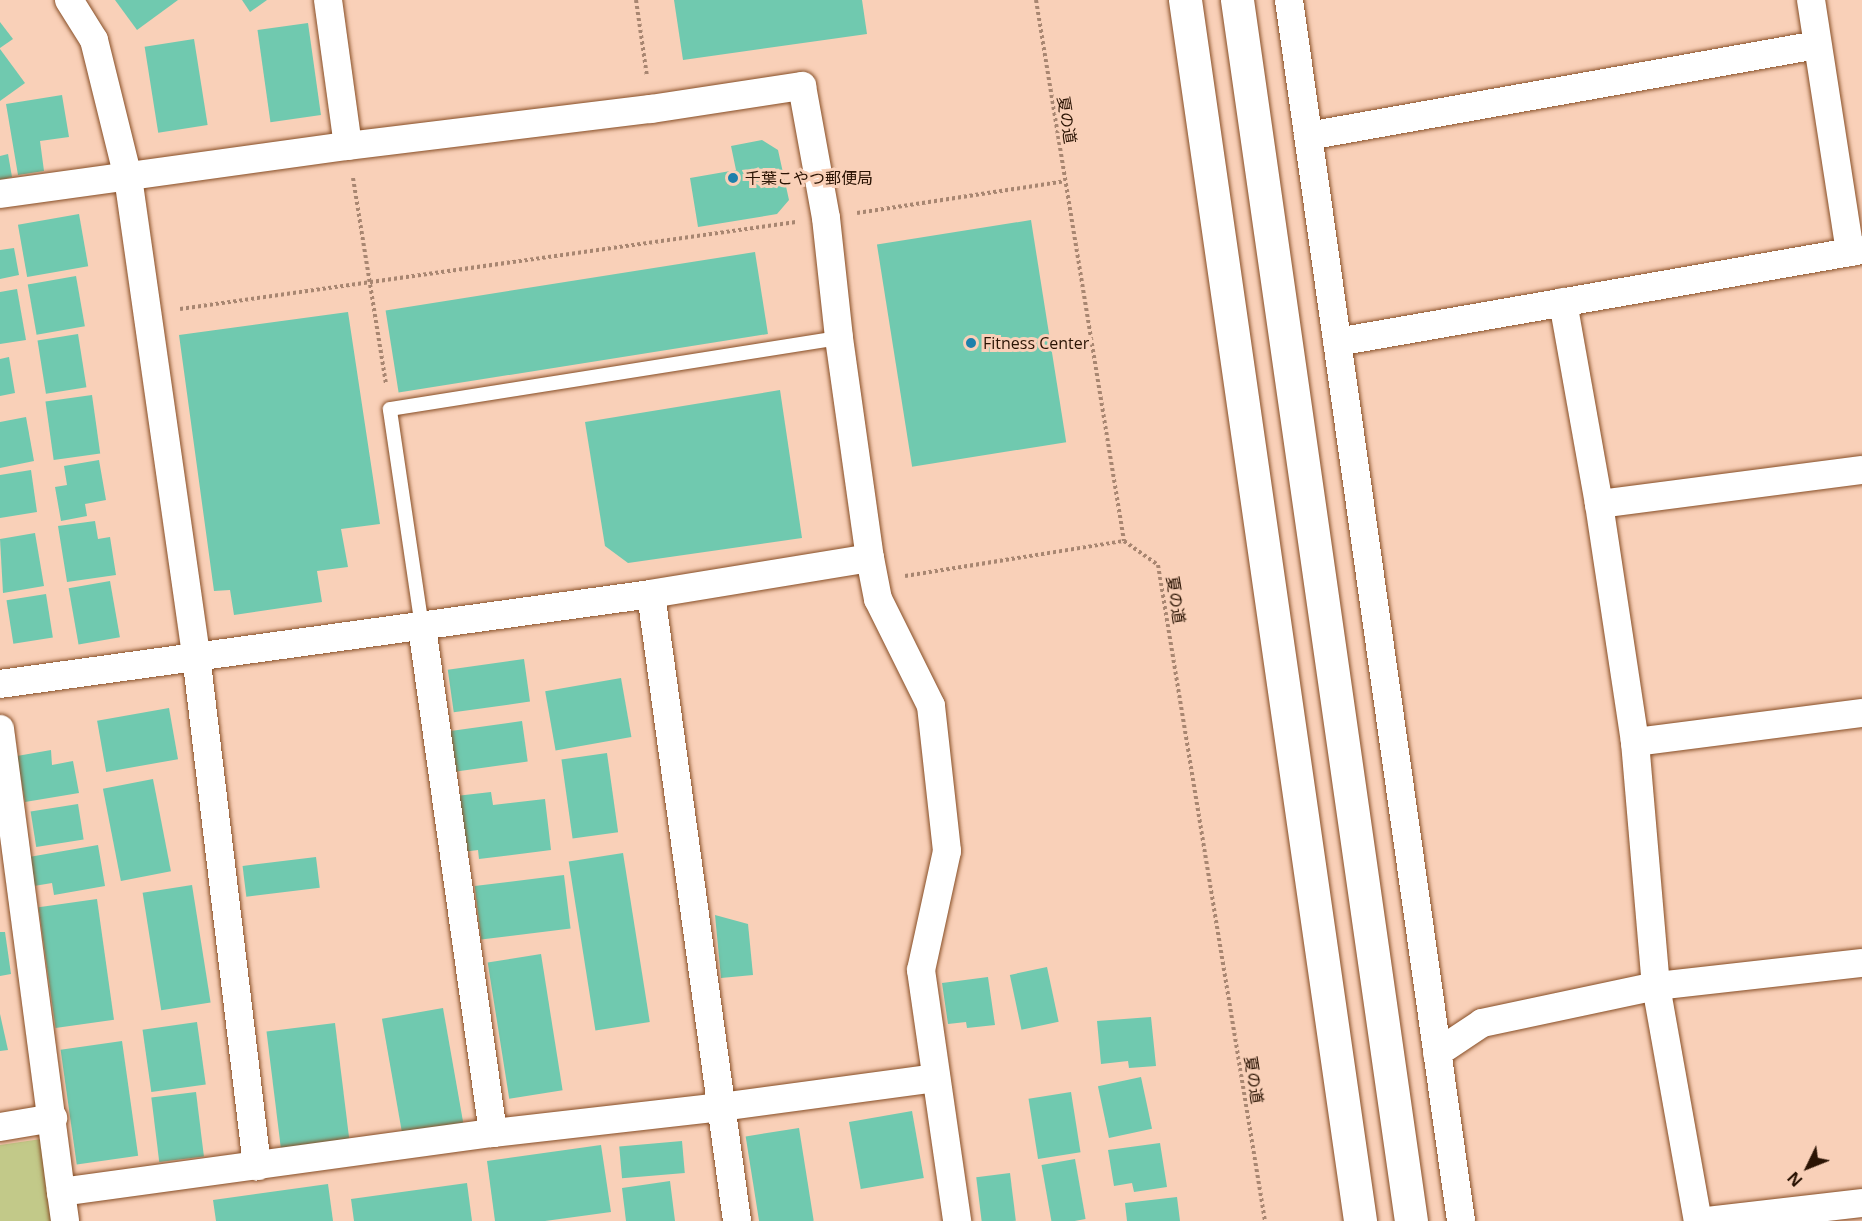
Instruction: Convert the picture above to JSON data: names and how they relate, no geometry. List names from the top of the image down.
{
  "streets": {
    "path": ["夏の道"]
  },
  "places": ["千葉こやつ郵便局", "Fitness Center"],
  "north": "bottom left"
}
